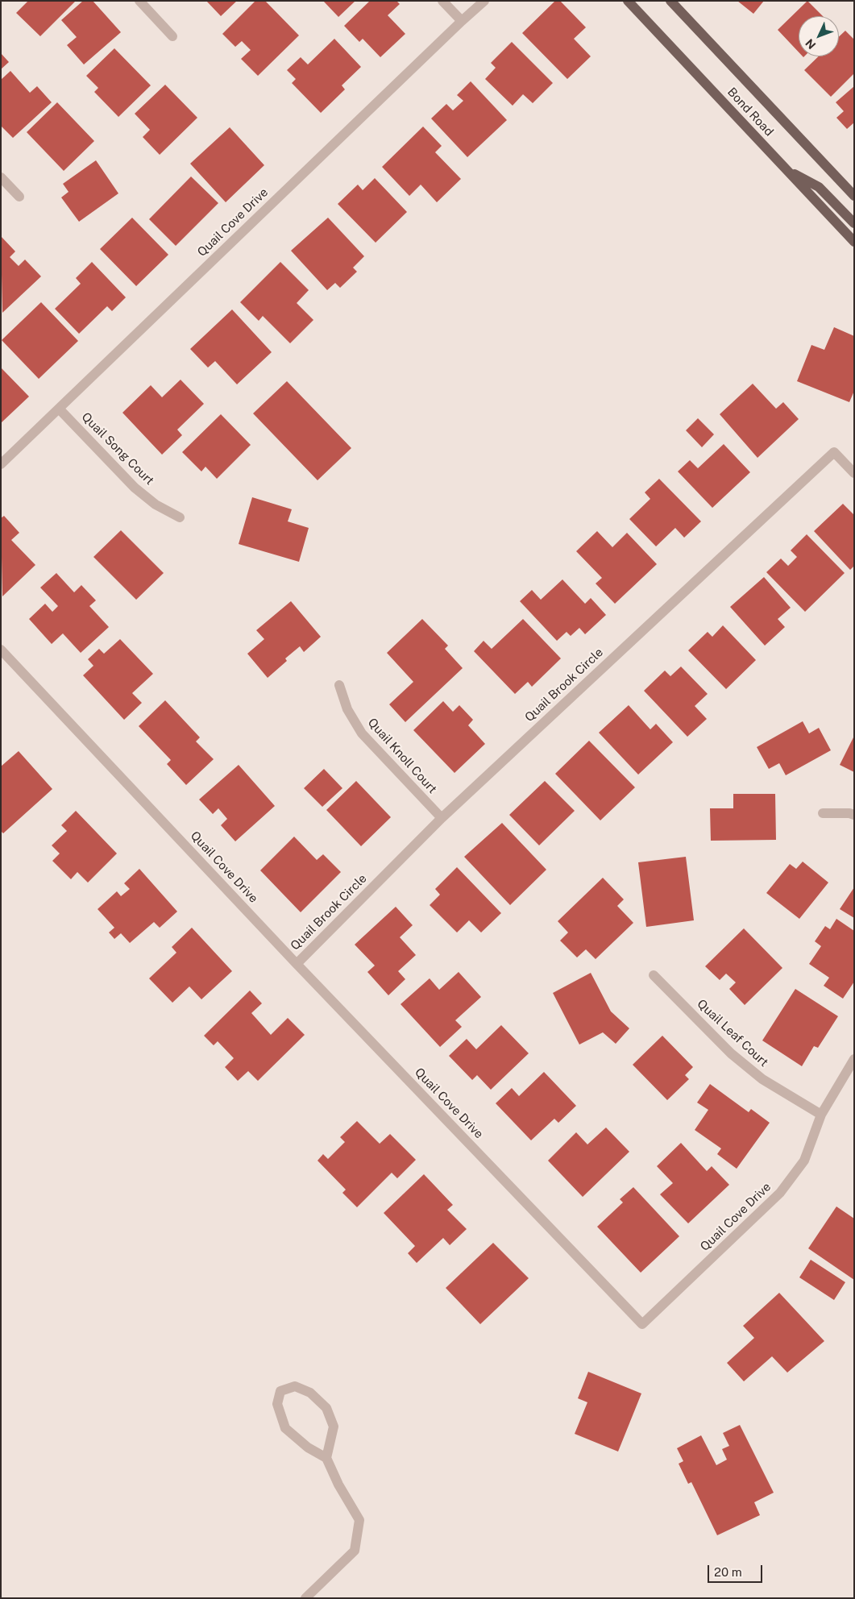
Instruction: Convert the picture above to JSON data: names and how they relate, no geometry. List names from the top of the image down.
{
  "streets": {
    "main road": ["Bond Road"],
    "street": [
      "Quail Cove Drive",
      "Quail Song Court",
      "Quail Brook Circle",
      "Quail Knoll Court",
      "Quail Leaf Court"
    ]
  },
  "crossings": [
    ["Quail Cove Drive", "Quail Song Court"],
    ["Quail Cove Drive", "Quail Brook Circle"],
    ["Quail Cove Drive", "Quail Leaf Court"],
    ["Quail Brook Circle", "Quail Knoll Court"]
  ],
  "scale_bar": "20 m",
  "north": "bottom left"
}
